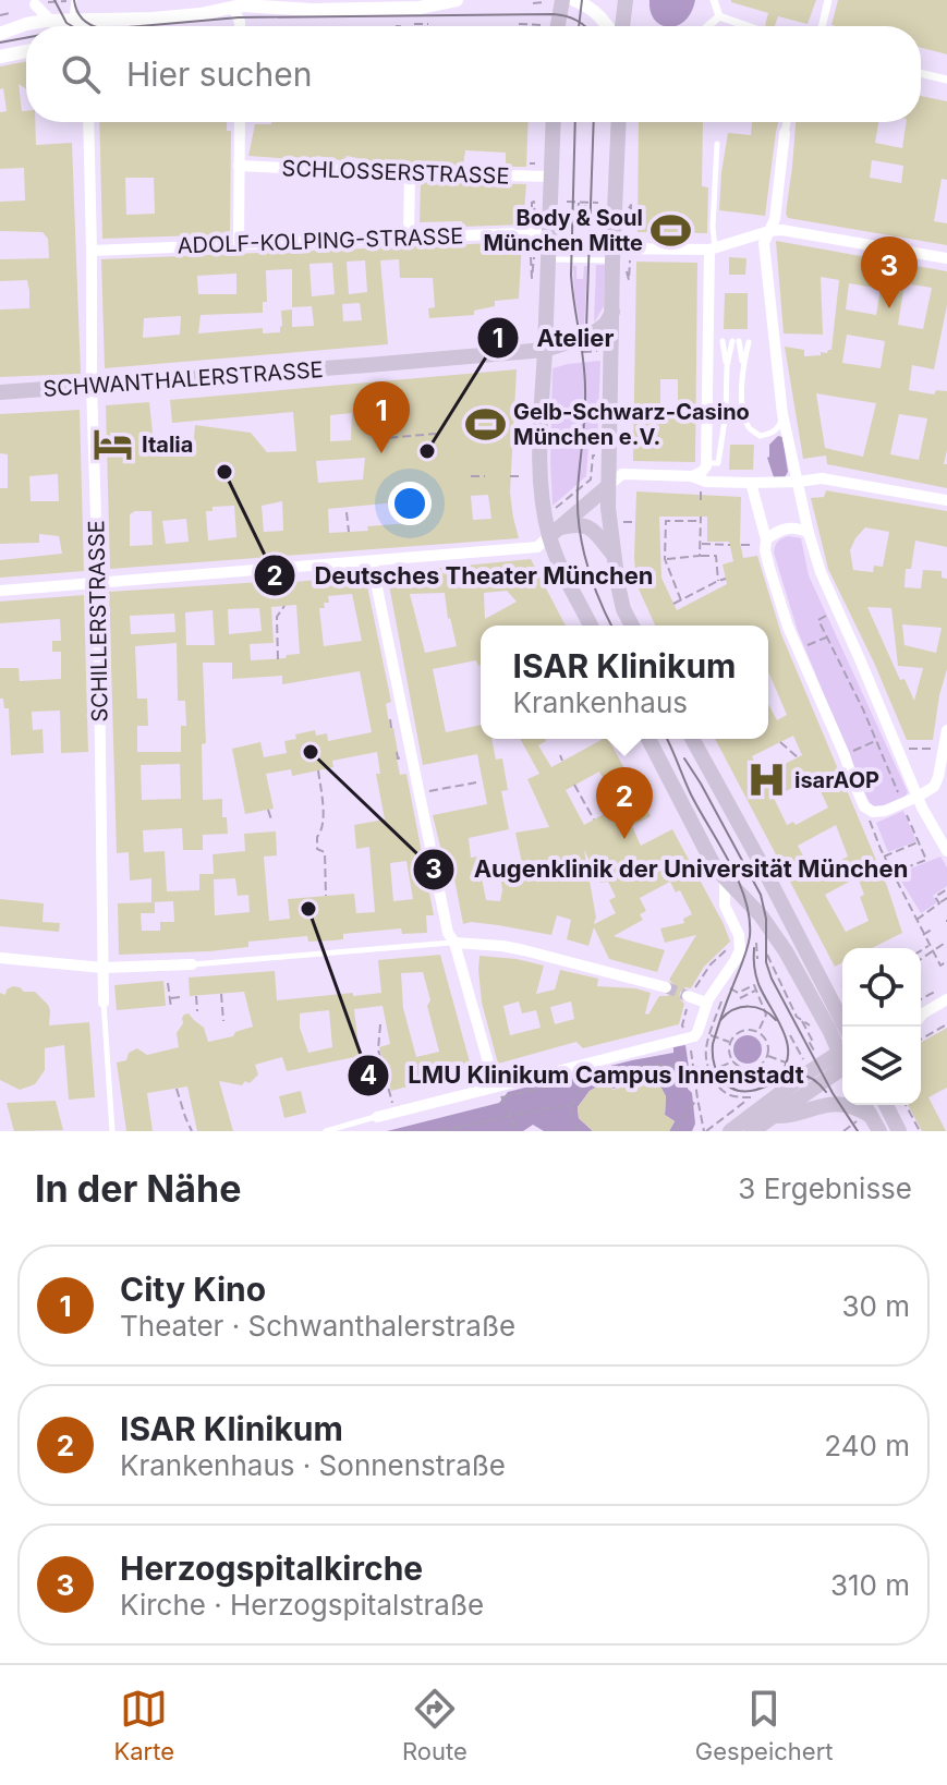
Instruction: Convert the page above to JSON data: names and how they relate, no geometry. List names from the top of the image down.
{
  "streets": {
    "main road": ["SCHWANTHALERSTRASSE"],
    "street": ["SCHLOSSERSTRASSE", "ADOLF-KOLPING-STRASSE", "SCHILLERSTRASSE"]
  },
  "crossings": [
    ["ADOLF-KOLPING-STRASSE", "SCHILLERSTRASSE"],
    ["SCHWANTHALERSTRASSE", "SCHILLERSTRASSE"]
  ],
  "places": {
    "sports": ["Body & Soul München Mitte", "Gelb-Schwarz-Casino München e.V."],
    "hotel": ["Italia"],
    "other": [
      "Atelier",
      "Deutsches Theater München",
      "Augenklinik der Universität München",
      "LMU Klinikum Campus Innenstadt"
    ],
    "hospital": ["isarAOP"]
  },
  "page": {
    "search": "Hier suchen",
    "pins": ["3", "1", "2"],
    "popup": ["ISAR Klinikum", "Krankenhaus"],
    "heading": ["In der Nähe", "3 Ergebnisse"],
    "list": [
      {
        "mark": "1",
        "name": "City Kino",
        "note": "Theater · Schwanthalerstraße",
        "value": "30 m"
      },
      {
        "mark": "2",
        "name": "ISAR Klinikum",
        "note": "Krankenhaus · Sonnenstraße",
        "value": "240 m"
      },
      {
        "mark": "3",
        "name": "Herzogspitalkirche",
        "note": "Kirche · Herzogspitalstraße",
        "value": "310 m"
      }
    ],
    "nav": ["Karte", "Route", "Gespeichert"]
  }
}
